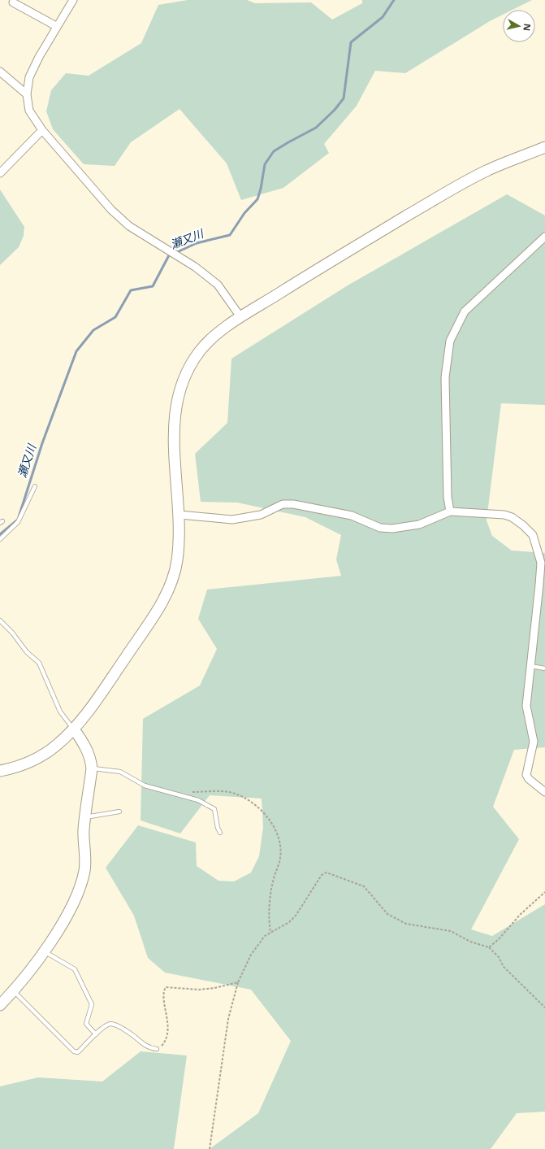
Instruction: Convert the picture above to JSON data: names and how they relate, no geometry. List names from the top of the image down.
{
  "water": ["瀬又川"],
  "north": "right"
}
